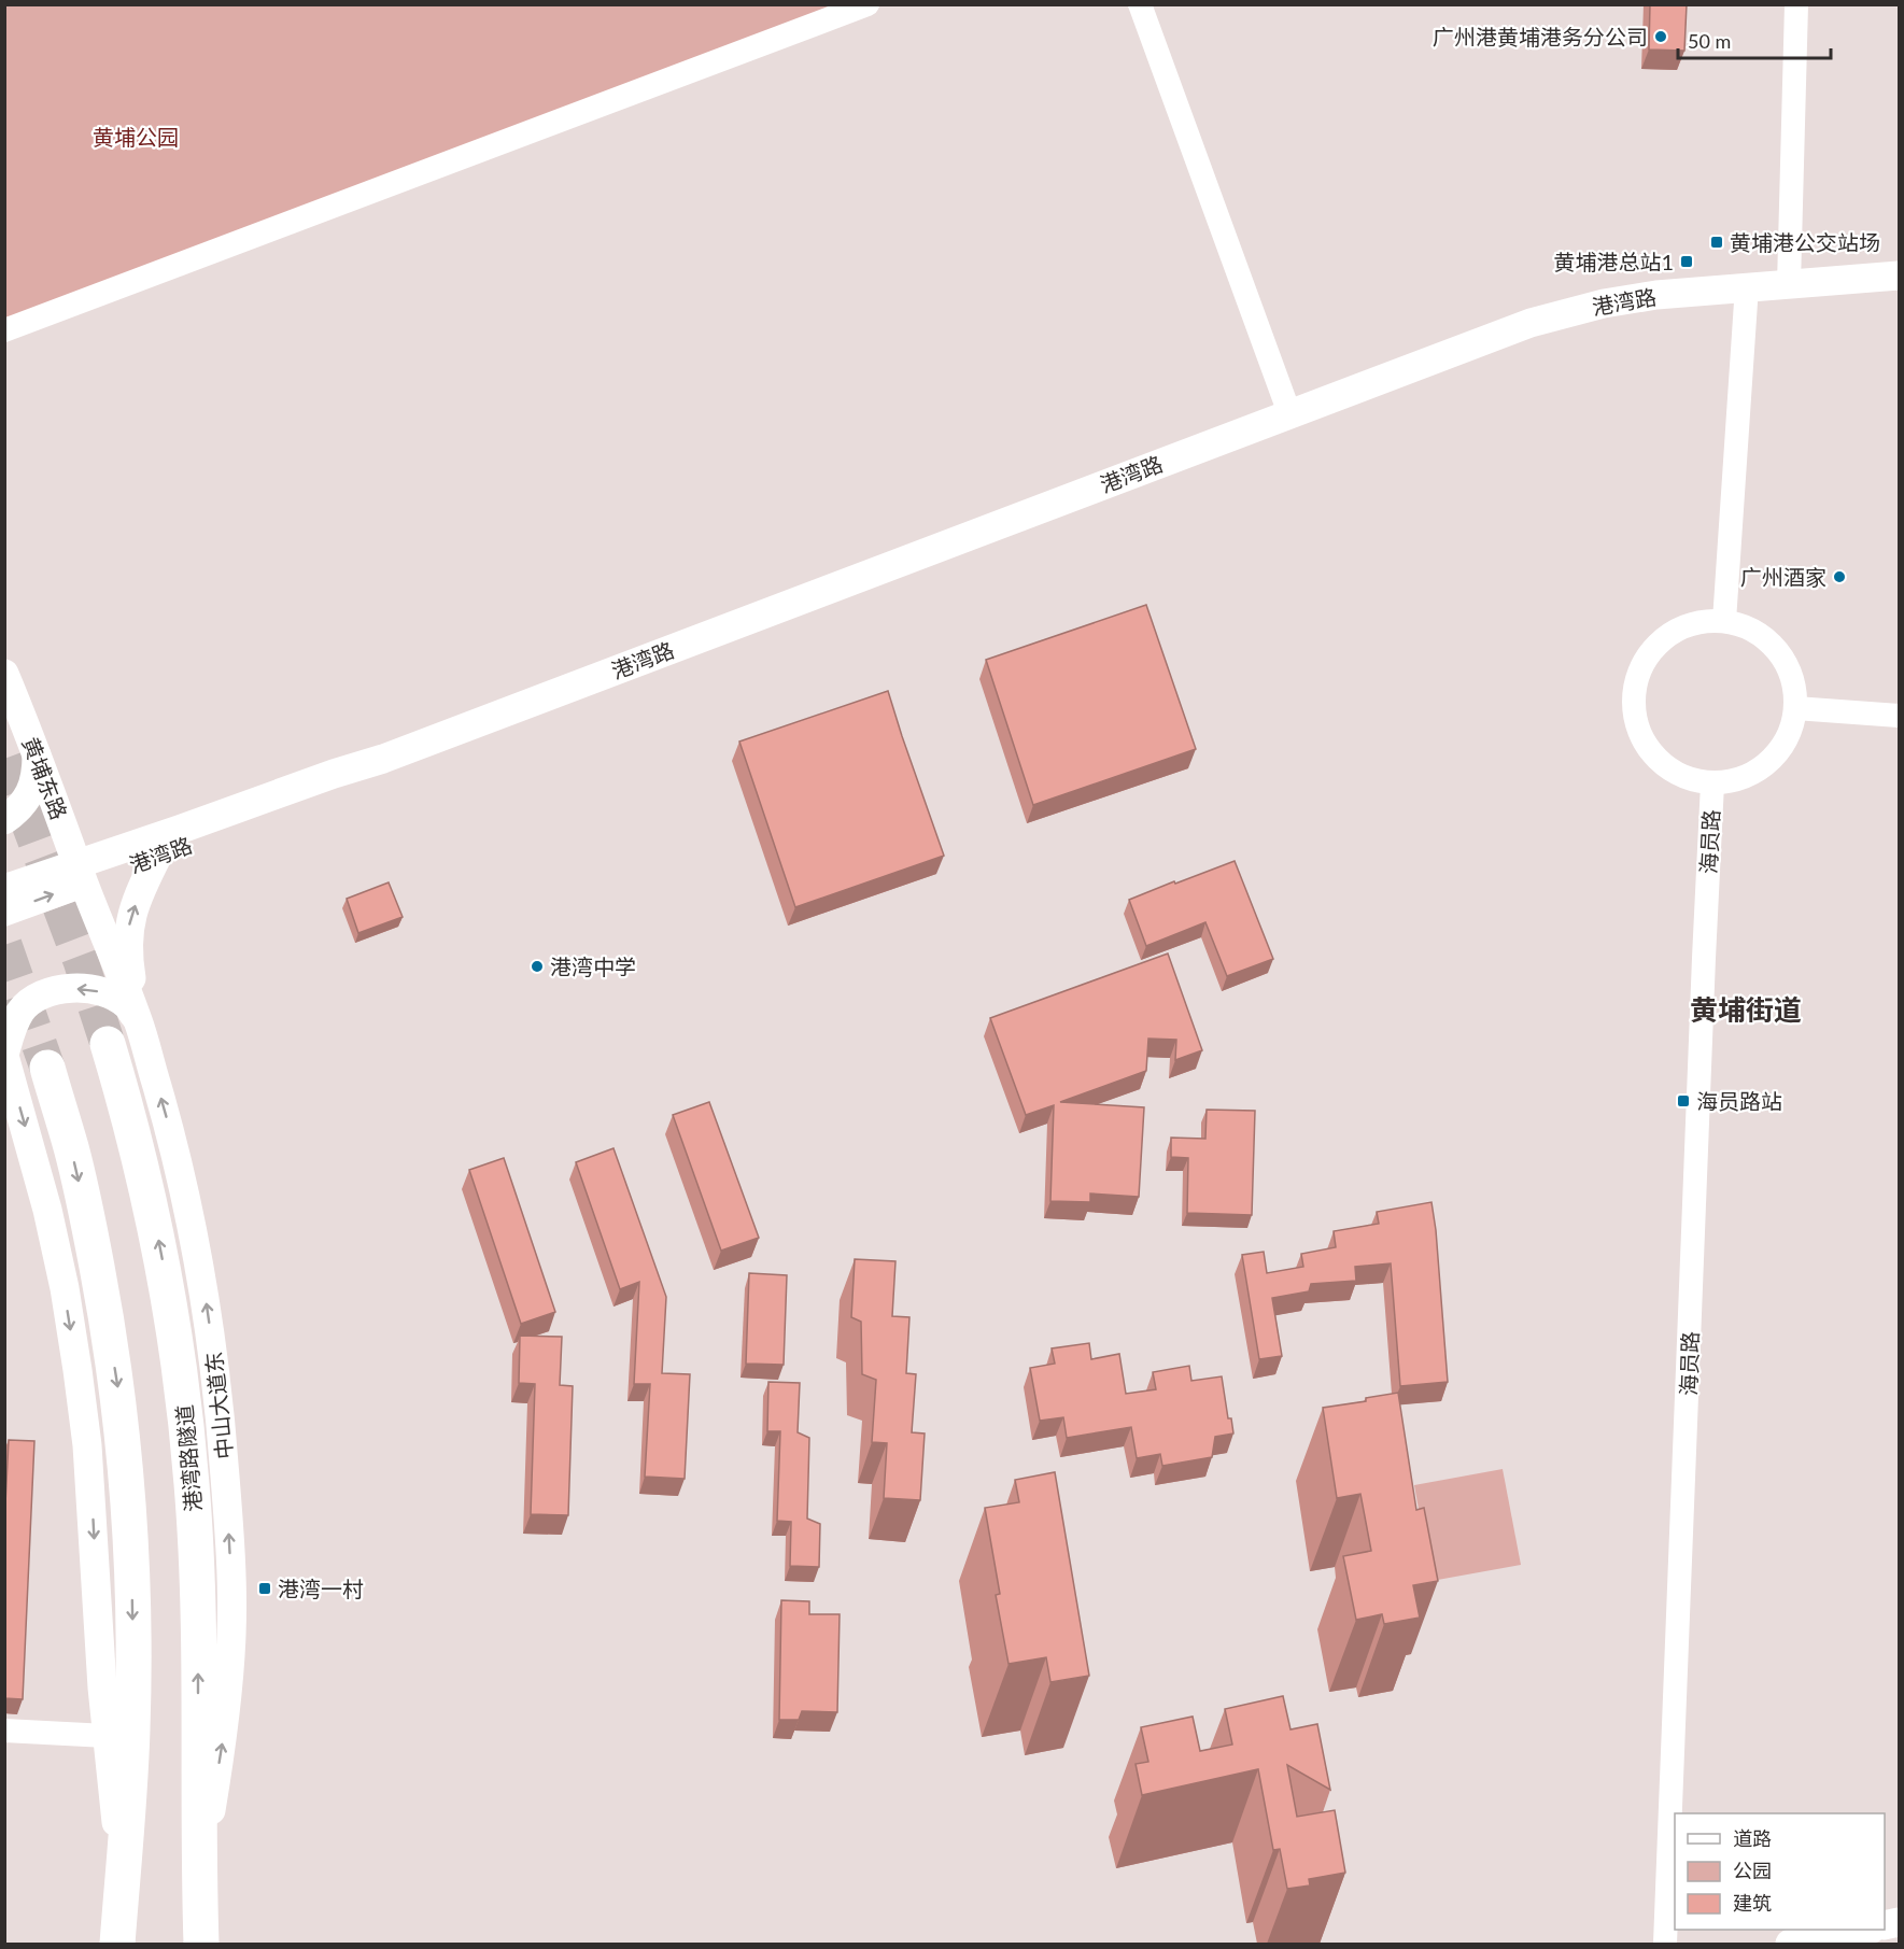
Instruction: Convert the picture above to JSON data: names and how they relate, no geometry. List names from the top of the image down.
{
  "streets": {
    "highway": ["中山大道东", "港湾路隧道"],
    "street": ["港湾路", "黄埔东路", "海员路"]
  },
  "crossings": [
    ["港湾路", "黄埔东路"],
    ["港湾路", "中山大道东"],
    ["黄埔东路", "中山大道东"],
    ["中山大道东", "港湾路隧道"]
  ],
  "districts": ["黄埔街道"],
  "parks": ["黄埔公园"],
  "places": {
    "other": ["广州港黄埔港务分公司", "广州酒家", "港湾中学"],
    "transit": [
      "黄埔港公交站场",
      "黄埔港总站1",
      "海员路站",
      "港湾一村"
    ]
  },
  "legend": ["道路", "公园", "建筑"],
  "scale_bar": "50 m"
}
